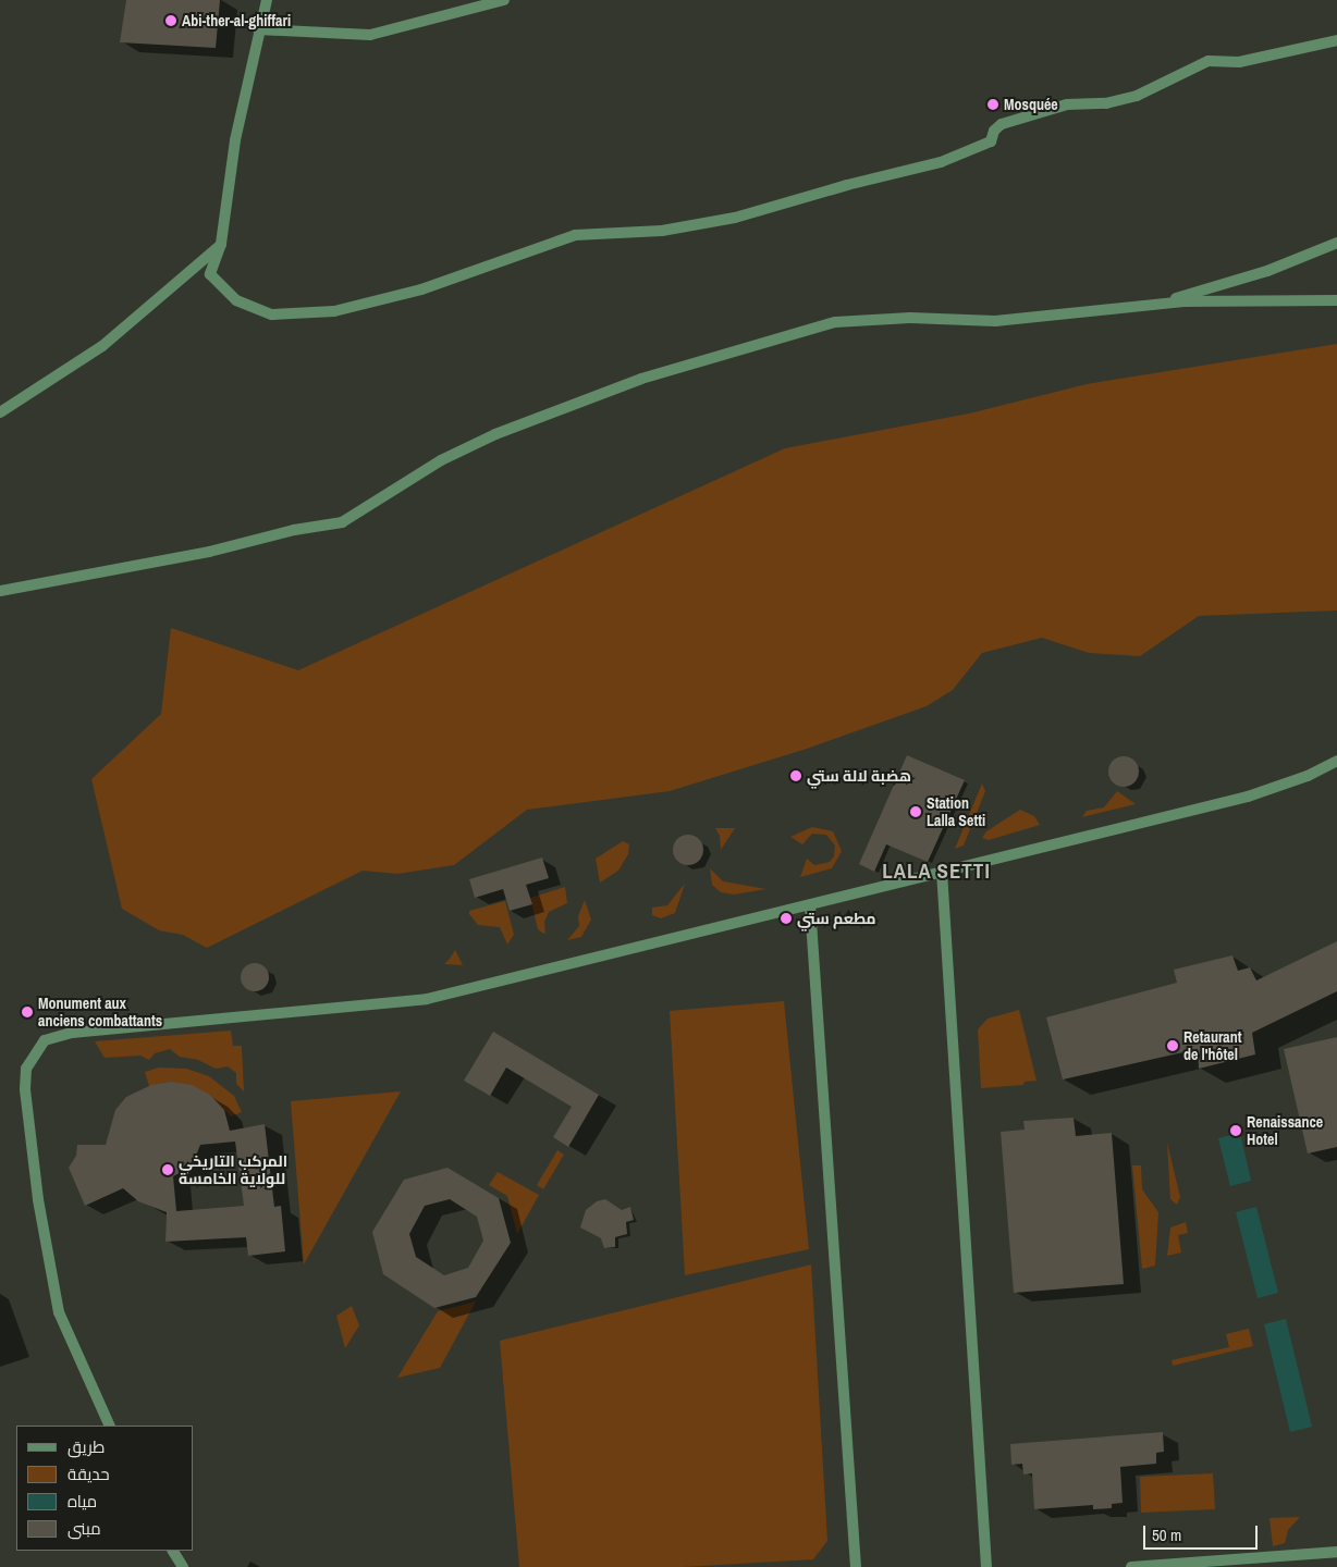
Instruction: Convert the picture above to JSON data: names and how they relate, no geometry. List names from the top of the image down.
{
  "districts": ["LALA SETTI"],
  "places": [
    "Abi-ther-al-ghiffari",
    "Mosquée",
    "هضبة لالة ستي",
    "Station Lalla Setti",
    "مطعم ستي",
    "Monument aux anciens combattants",
    "Retaurant de l'hôtel",
    "Renaissance Hotel",
    "المركب التاريخي للولاية الخامسة"
  ],
  "legend": [
    "طريق",
    "حديقة",
    "مياه",
    "مبنى"
  ],
  "scale_bar": "50 m"
}
